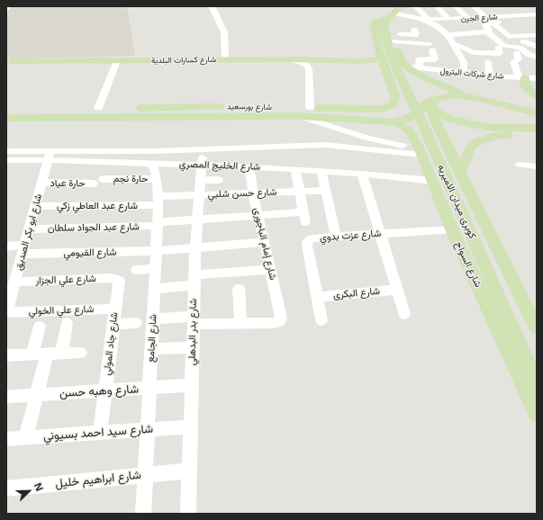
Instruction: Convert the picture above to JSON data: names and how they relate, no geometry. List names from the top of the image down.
{
  "streets": {
    "main road": [
      "شارع كسارات البلدية",
      "شارع بورسعيد",
      "كوبرى ميدان الاميريه",
      "شارع السواح"
    ],
    "street": [
      "شارع الجرن",
      "شارع شركات البترول",
      "شارع الخليج المصري",
      "حارة نجم",
      "حارة عياد",
      "شارع حسن شلبي",
      "شارع عبد العاطي زكي",
      "شارع عبد الجواد سلطان",
      "شارع ابو بكر الصديق",
      "شارع عزت بدوي",
      "شارع إمام الباجورى",
      "شارع الفيومي",
      "شارع علي الجزار",
      "شارع البكرى",
      "شارع علي الخولي",
      "شارع بدر البدهلي",
      "شارع الجامع",
      "شارع جاد المولي",
      "شارع وهبه حسن",
      "شارع سيد احمد بسيوني",
      "شارع ابراهيم خليل"
    ]
  },
  "crossings": [
    ["شارع كسارات البلدية", "شارع بورسعيد"],
    ["شارع كسارات البلدية", "كوبرى ميدان الاميريه"],
    ["شارع بورسعيد", "شارع الخليج المصري"],
    ["شارع بورسعيد", "كوبرى ميدان الاميريه"],
    ["شارع بورسعيد", "شارع السواح"],
    ["شارع الخليج المصري", "شارع ابو بكر الصديق"],
    ["شارع الخليج المصري", "شارع إمام الباجورى"],
    ["شارع الخليج المصري", "شارع السواح"],
    ["شارع الخليج المصري", "شارع بدر البدهلي"],
    ["شارع الخليج المصري", "شارع الجامع"],
    ["حارة نجم", "شارع الجامع"],
    ["حارة عياد", "شارع ابو بكر الصديق"],
    ["شارع حسن شلبي", "شارع عبد العاطي زكي"],
    ["شارع حسن شلبي", "شارع عبد الجواد سلطان"],
    ["شارع حسن شلبي", "شارع إمام الباجورى"],
    ["شارع حسن شلبي", "شارع بدر البدهلي"],
    ["شارع حسن شلبي", "شارع الجامع"],
    ["شارع عبد العاطي زكي", "شارع ابو بكر الصديق"],
    ["شارع عبد العاطي زكي", "شارع الجامع"],
    ["شارع عبد الجواد سلطان", "شارع ابو بكر الصديق"],
    ["شارع عبد الجواد سلطان", "شارع إمام الباجورى"],
    ["شارع عبد الجواد سلطان", "شارع بدر البدهلي"],
    ["شارع عبد الجواد سلطان", "شارع الجامع"],
    ["شارع ابو بكر الصديق", "شارع الفيومي"],
    ["شارع ابو بكر الصديق", "شارع علي الجزار"],
    ["شارع ابو بكر الصديق", "شارع علي الخولي"],
    ["شارع عزت بدوي", "شارع السواح"],
    ["شارع عزت بدوي", "شارع البكرى"],
    ["شارع إمام الباجورى", "شارع الفيومي"],
    ["شارع الفيومي", "شارع بدر البدهلي"],
    ["شارع الفيومي", "شارع الجامع"],
    ["شارع علي الجزار", "شارع جاد المولي"],
    ["شارع علي الخولي", "شارع جاد المولي"],
    ["شارع بدر البدهلي", "شارع وهبه حسن"],
    ["شارع بدر البدهلي", "شارع سيد احمد بسيوني"],
    ["شارع بدر البدهلي", "شارع ابراهيم خليل"],
    ["شارع الجامع", "شارع وهبه حسن"],
    ["شارع الجامع", "شارع سيد احمد بسيوني"],
    ["شارع الجامع", "شارع ابراهيم خليل"],
    ["شارع جاد المولي", "شارع وهبه حسن"],
    ["شارع جاد المولي", "شارع سيد احمد بسيوني"]
  ],
  "north": "top right"
}
